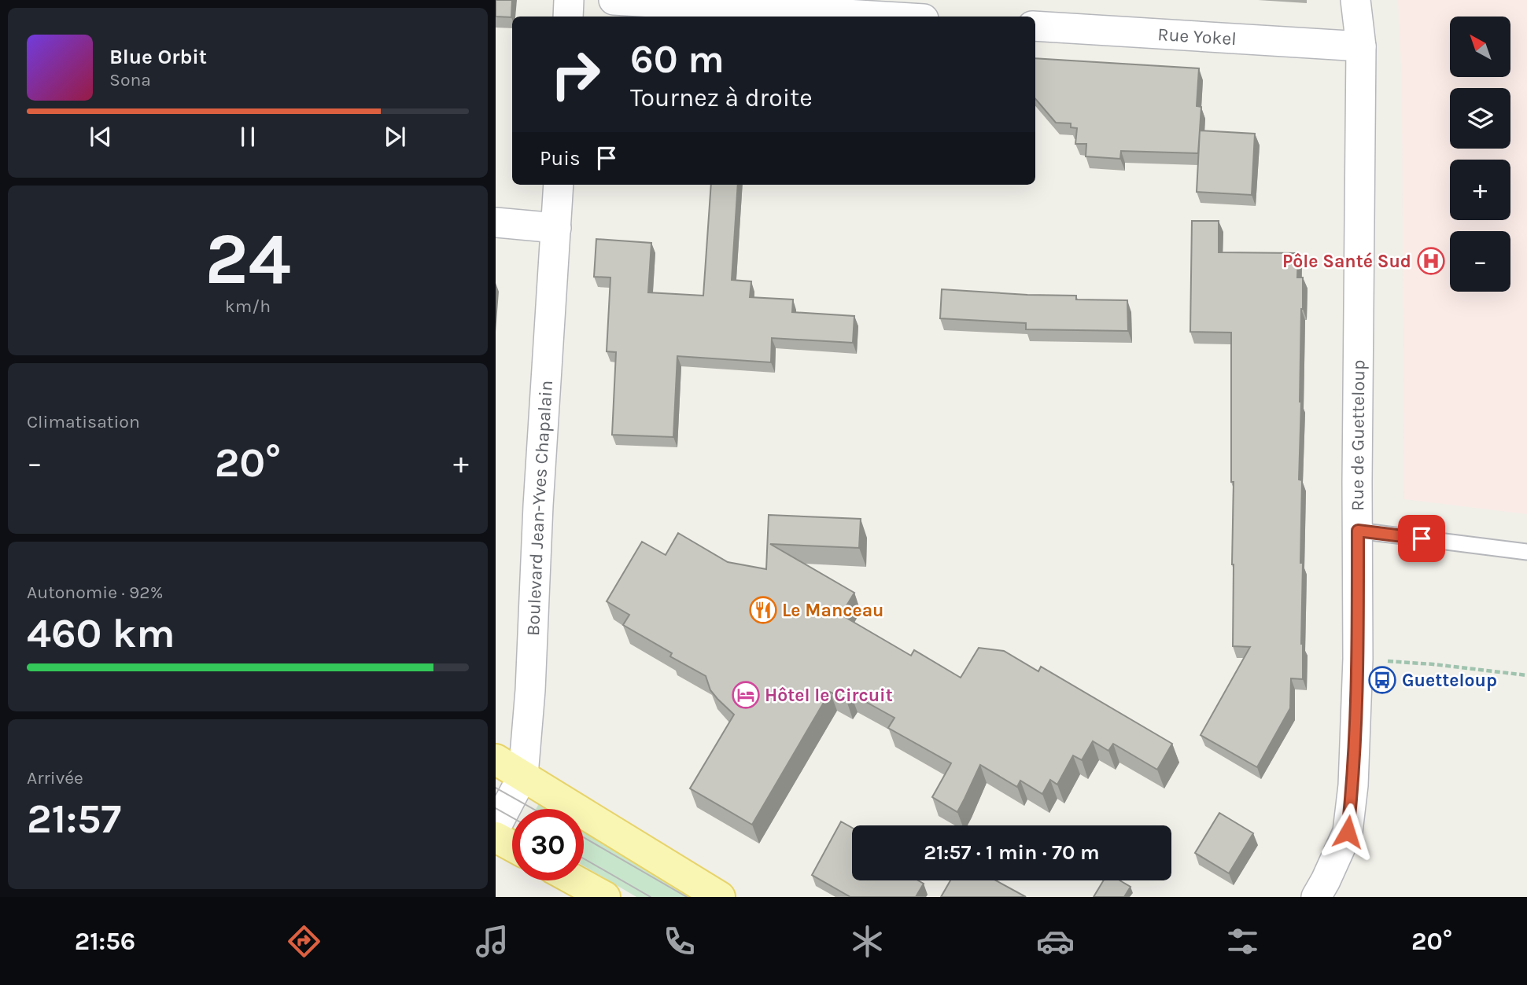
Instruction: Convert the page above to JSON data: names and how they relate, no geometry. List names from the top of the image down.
{
  "streets": {
    "street": ["Rue Yokel", "Rue de Guetteloup", "Boulevard Jean-Yves Chapalain"]
  },
  "crossings": [
    ["Rue Yokel", "Rue de Guetteloup"]
  ],
  "places": {
    "hospital": ["Pôle Santé Sud"],
    "restaurant": ["Le Manceau"],
    "bus stop": ["Guetteloup"],
    "hotel": ["Hôtel le Circuit"]
  },
  "north": "top left",
  "page": {
    "map_buttons": ["+", "−"],
    "turn": ["60 m", "Tournez à droite"],
    "song": ["Blue Orbit", "Sona"],
    "then": "Puis",
    "tile": [
      ["24", "km/h"],
      "Climatisation",
      ["Autonomie · 92%", "460 km"],
      ["Arrivée", "21:57"]
    ],
    "heat": ["−", "20°", "+"],
    "limit": "30",
    "trip": "21:57 · 1 min · 70 m",
    "tabs": ["21:56", "20°"]
  }
}
